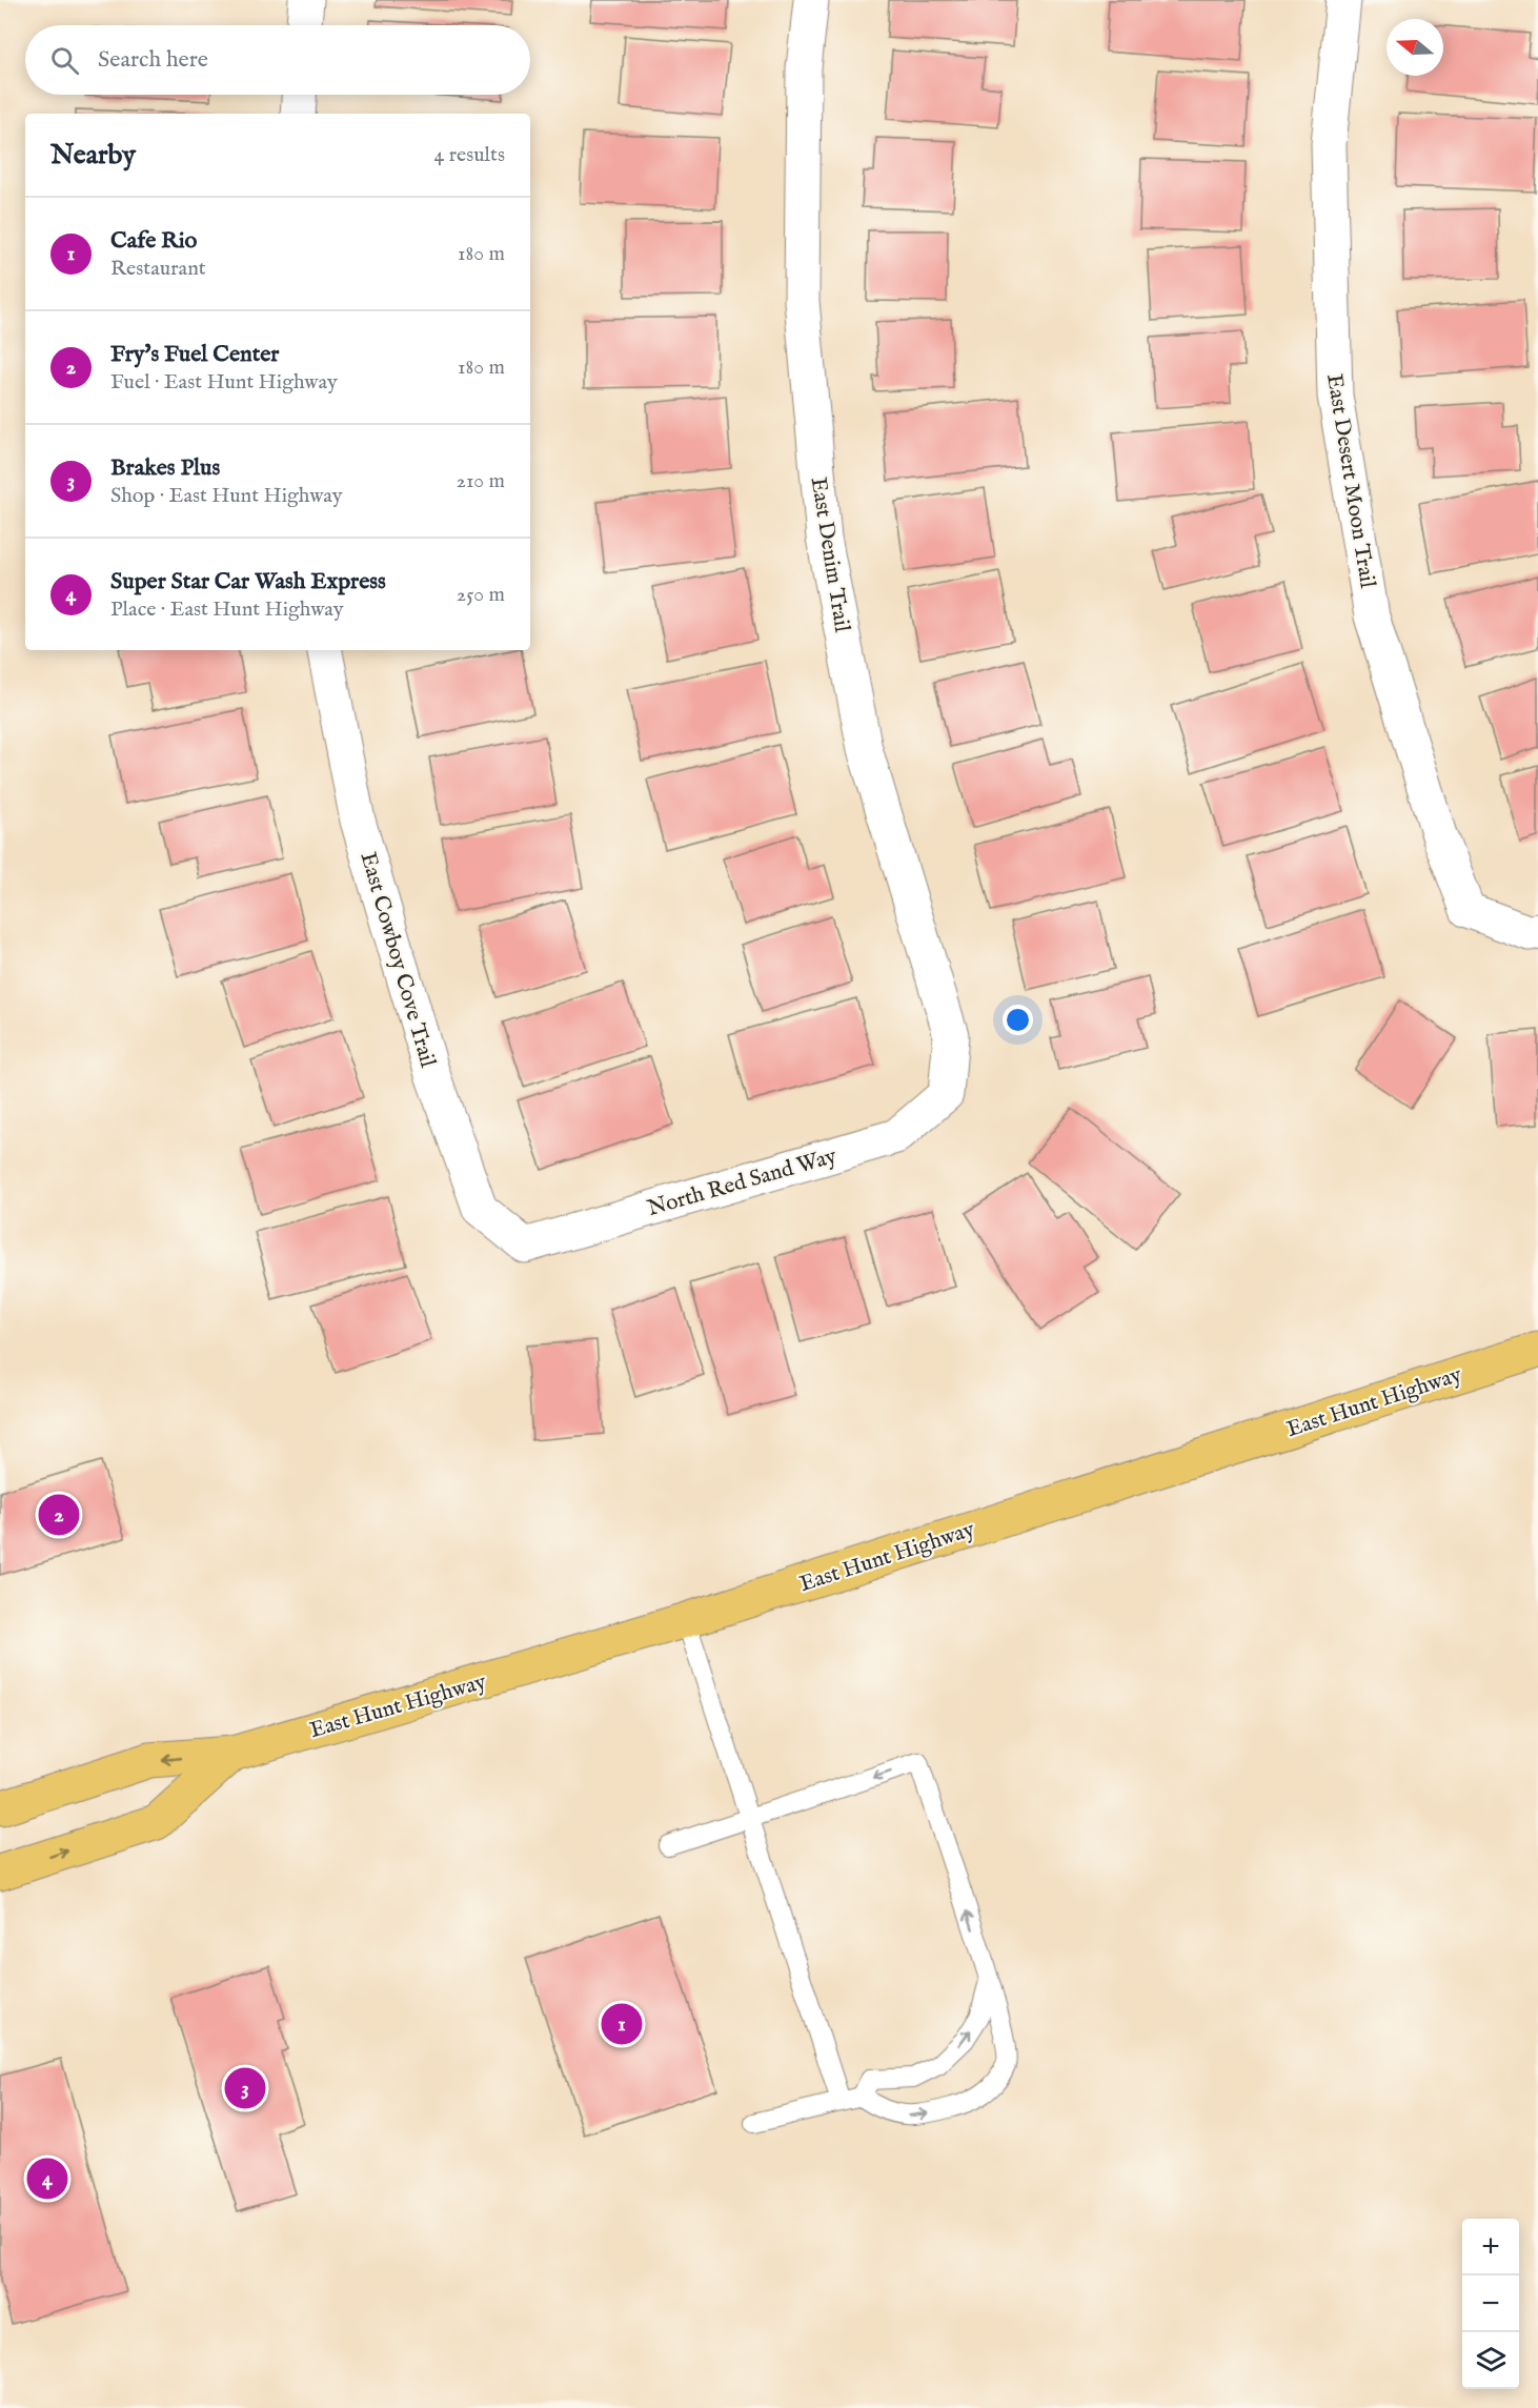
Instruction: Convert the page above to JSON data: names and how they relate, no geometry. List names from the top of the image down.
{
  "streets": {
    "main road": ["East Hunt Highway"],
    "street": [
      "East Desert Moon Trail",
      "East Denim Trail",
      "East Cowboy Cove Trail",
      "North Red Sand Way"
    ]
  },
  "crossings": [
    ["East Denim Trail", "North Red Sand Way"],
    ["East Cowboy Cove Trail", "North Red Sand Way"]
  ],
  "north": "left",
  "page": {
    "search": "Search here",
    "heading": ["Nearby", "4 results"],
    "list": [
      {
        "mark": "1",
        "name": "Cafe Rio",
        "note": "Restaurant",
        "value": "180 m"
      },
      {
        "mark": "2",
        "name": "Fry's Fuel Center",
        "note": "Fuel · East Hunt Highway",
        "value": "180 m"
      },
      {
        "mark": "3",
        "name": "Brakes Plus",
        "note": "Shop · East Hunt Highway",
        "value": "210 m"
      },
      {
        "mark": "4",
        "name": "Super Star Car Wash Express",
        "note": "Place · East Hunt Highway",
        "value": "250 m"
      }
    ],
    "pins": [
      "2",
      "1",
      "3",
      "4"
    ],
    "map_buttons": ["+", "−"]
  }
}
